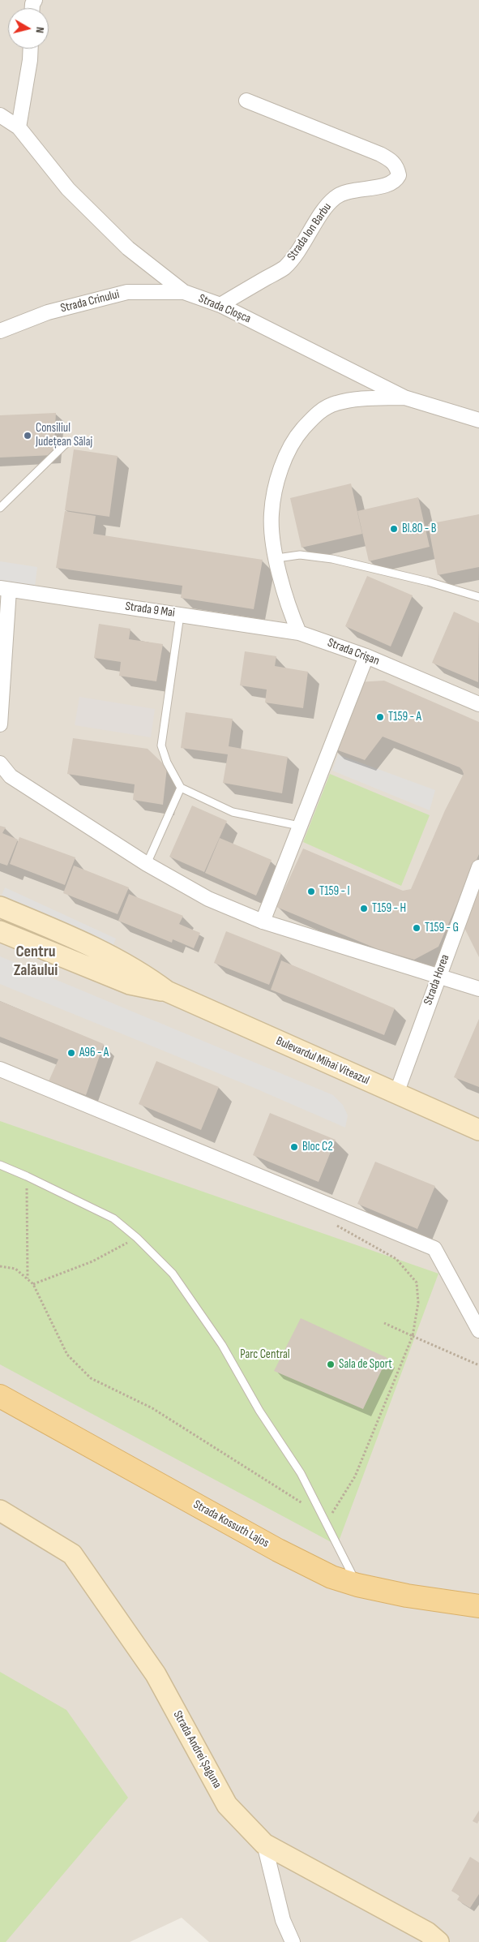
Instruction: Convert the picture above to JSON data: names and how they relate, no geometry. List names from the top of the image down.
{
  "streets": {
    "main road": ["Bulevardul Mihai Viteazul", "Strada Kossuth Lajos", "Strada Andrei Șaguna"],
    "street": [
      "Strada Ion Barbu",
      "Strada Crinului",
      "Strada Cloșca",
      "Strada 9 Mai",
      "Strada Crișan",
      "Strada Horea"
    ]
  },
  "crossings": [
    ["Strada Ion Barbu", "Strada Cloșca"],
    ["Strada Crinului", "Strada Cloșca"],
    ["Strada 9 Mai", "Strada Crișan"],
    ["Strada Horea", "Bulevardul Mihai Viteazul"]
  ],
  "districts": ["Centru Zalăului"],
  "parks": ["Parc Central"],
  "places": [
    "Consiliul Județean Sălaj",
    "Bl.80 - B",
    "T159 - A",
    "T159 - I",
    "T159 - H",
    "T159 - G",
    "A96 - A",
    "Bloc C2",
    "Sala de Sport"
  ],
  "north": "right"
}
